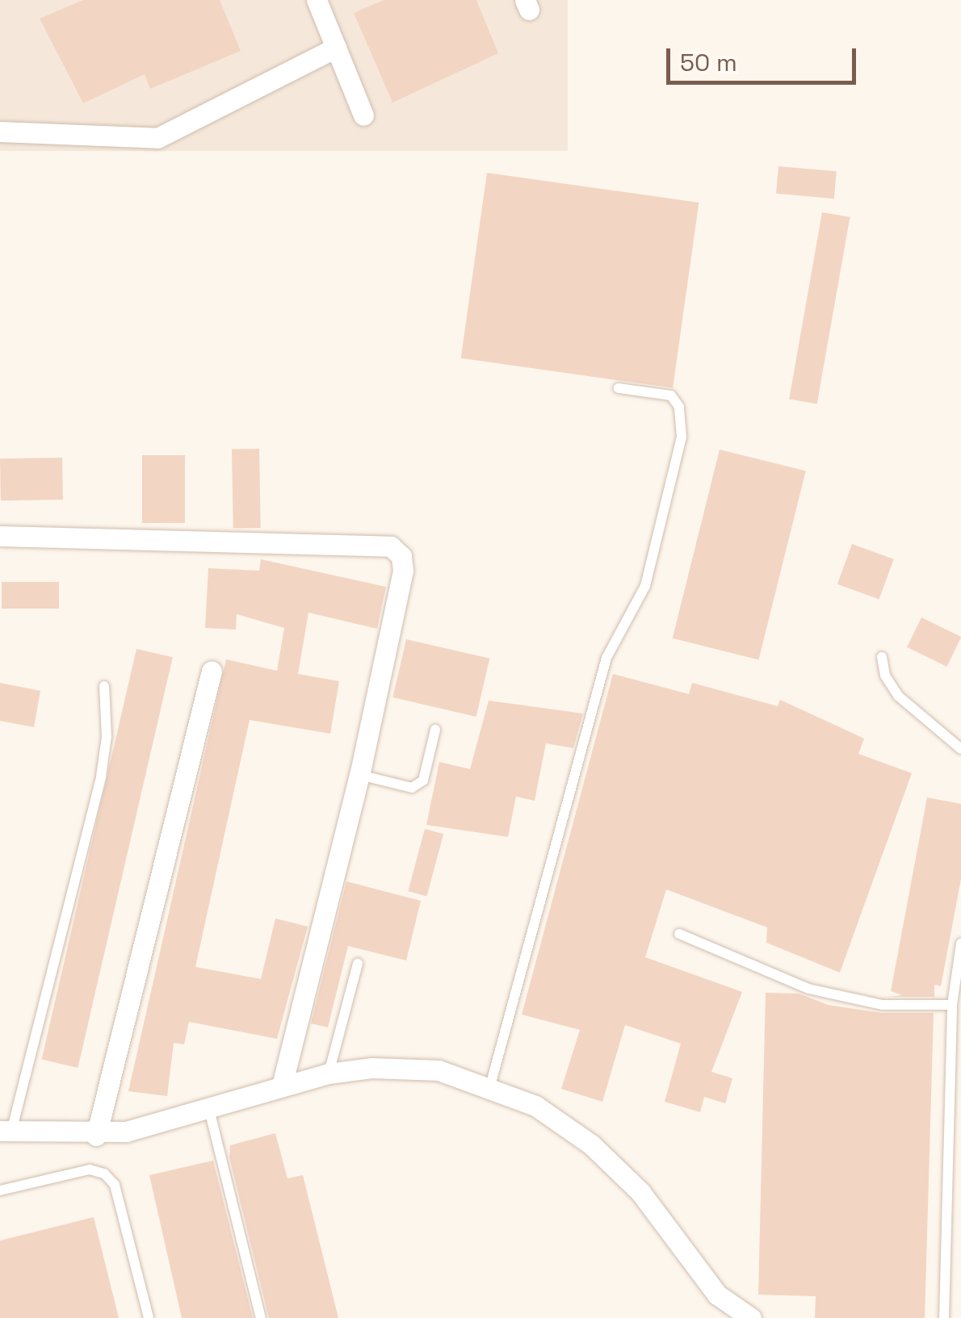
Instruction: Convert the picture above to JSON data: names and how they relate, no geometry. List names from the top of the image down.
{
  "scale_bar": "50 m"
}
